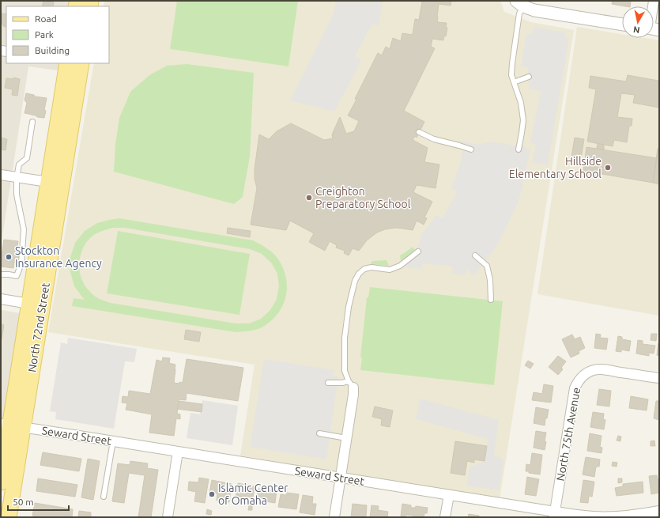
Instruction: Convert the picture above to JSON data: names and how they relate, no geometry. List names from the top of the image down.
{
  "streets": {
    "main road": ["North 72nd Street"],
    "street": ["North 75th Avenue", "Seward Street"]
  },
  "crossings": [
    ["North 72nd Street", "Seward Street"],
    ["North 75th Avenue", "Seward Street"]
  ],
  "places": [
    "Hillside Elementary School",
    "Creighton Preparatory School",
    "Stockton Insurance Agency",
    "Islamic Center of Omaha"
  ],
  "legend": ["Road", "Park", "Building"],
  "scale_bar": "50 m",
  "north": "bottom"
}
